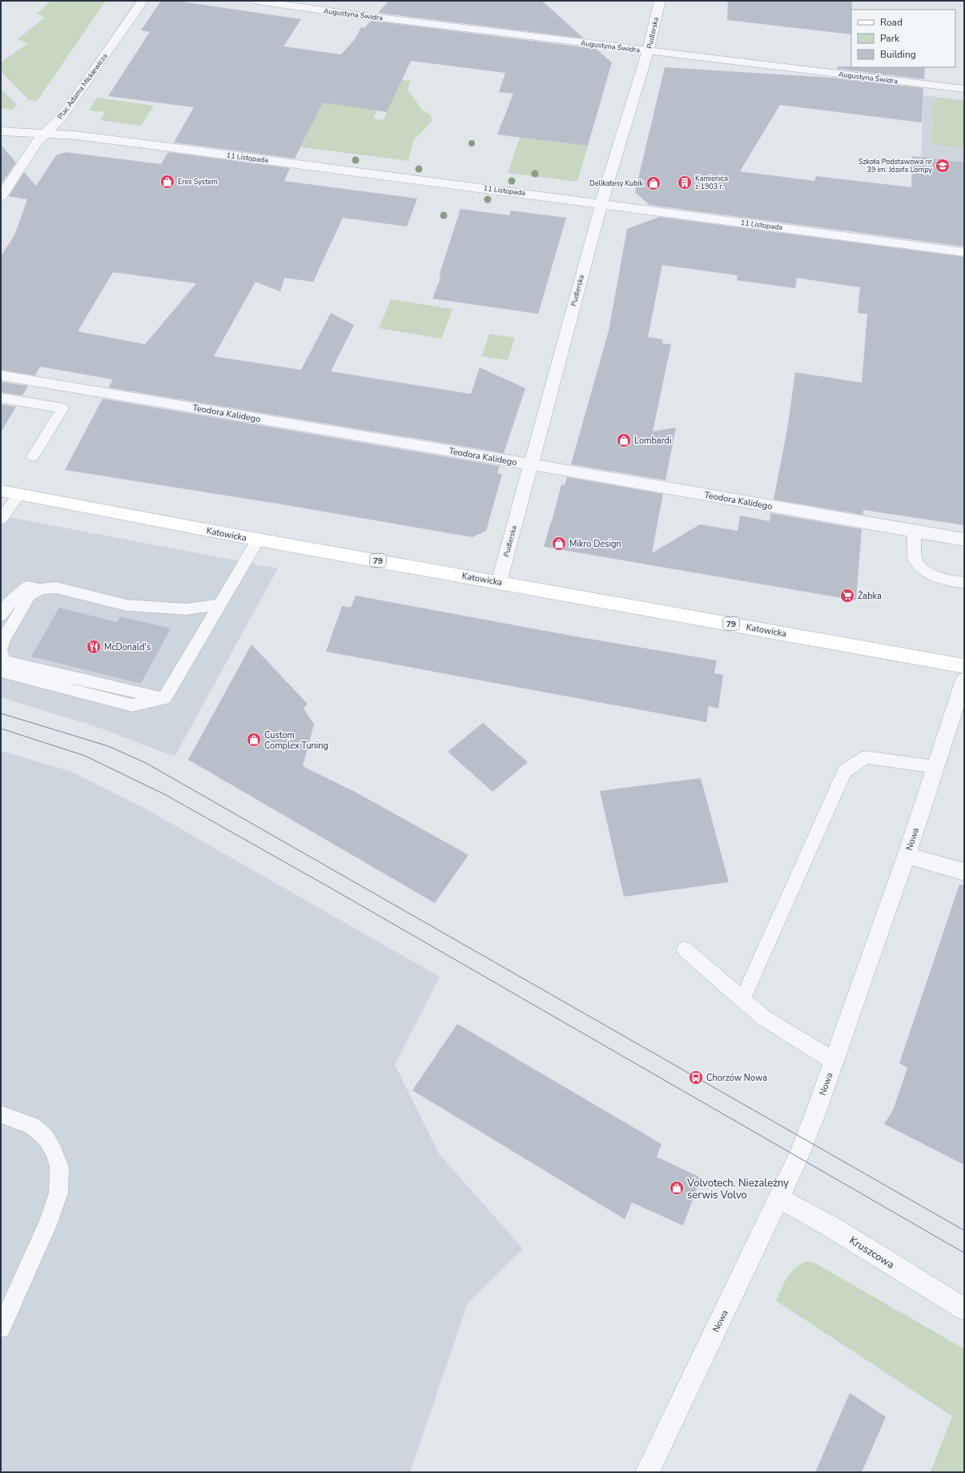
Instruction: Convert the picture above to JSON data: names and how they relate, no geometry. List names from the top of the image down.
{
  "streets": {
    "main road": ["Katowicka", "79"],
    "street": [
      "Augustyna Świdra",
      "Pudlerska",
      "Plac Adama Mickiewicza",
      "11 Listopada",
      "Teodora Kalidego",
      "Nowa",
      "Kruszcowa"
    ]
  },
  "crossings": [
    ["Augustyna Świdra", "Pudlerska"],
    ["Pudlerska", "11 Listopada"],
    ["Pudlerska", "Teodora Kalidego"],
    ["Pudlerska", "Katowicka"],
    ["Plac Adama Mickiewicza", "11 Listopada"],
    ["Nowa", "Kruszcowa"]
  ],
  "places": {
    "school or university": ["Szkoła Podstawowa nr 39 im. Józefa Lompy"],
    "shop": [
      "Eres System",
      "Delikatesy Kubik",
      "Lombardi",
      "Mikro Design",
      "Custom Complex Tuning",
      "Volvotech. Niezależny serwis Volvo"
    ],
    "building": ["Kamienica z 1903 r."],
    "supermarket": ["Żabka"],
    "restaurant": ["McDonald's"],
    "bus stop": ["Chorzów Nowa"]
  },
  "legend": ["Road", "Park", "Building"]
}
